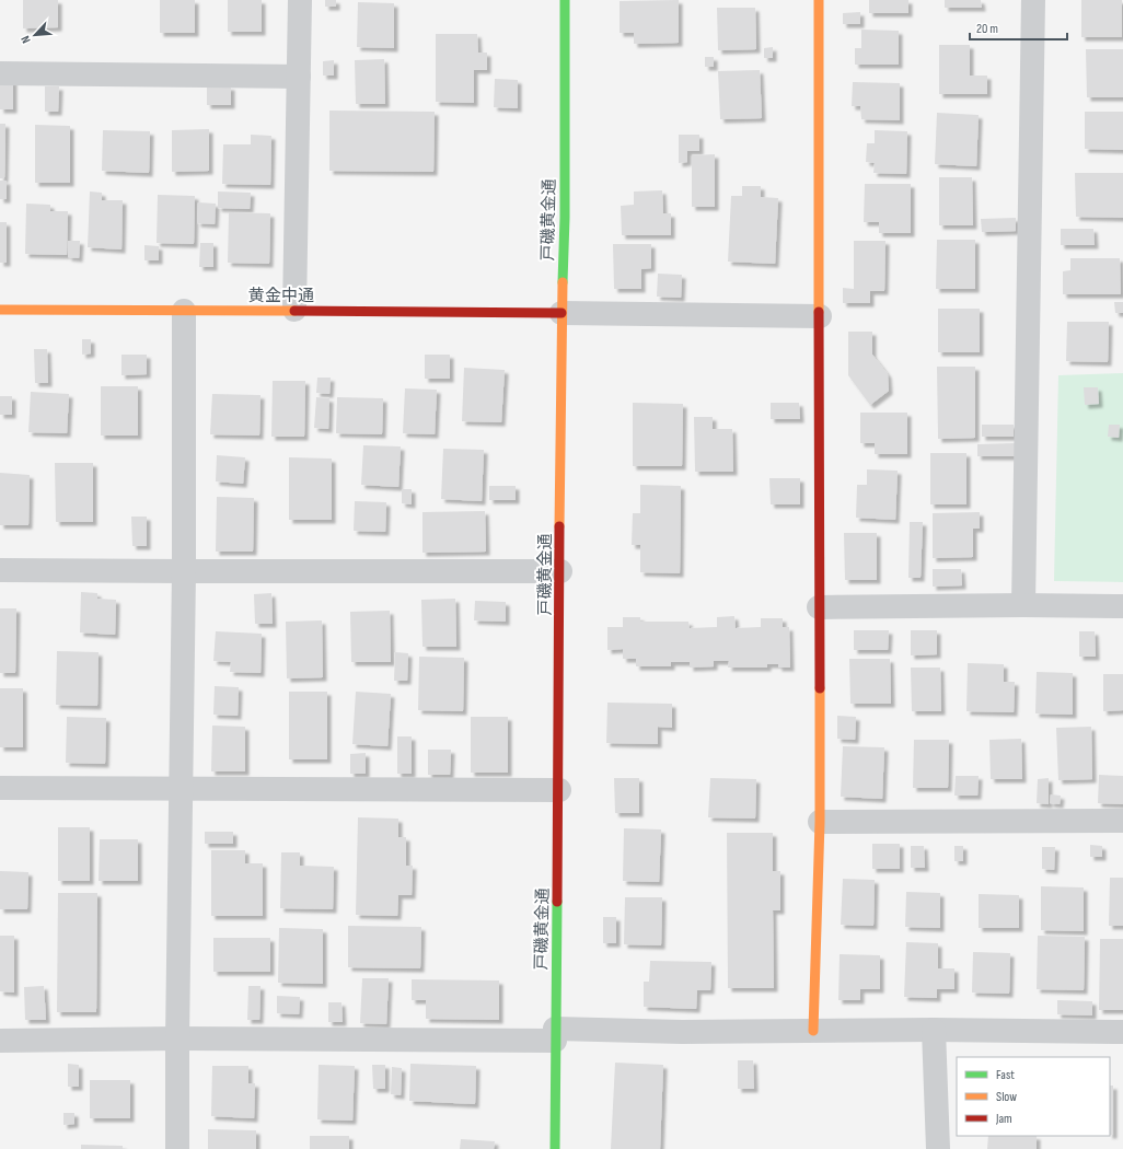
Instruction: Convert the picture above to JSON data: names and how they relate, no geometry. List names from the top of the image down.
{
  "streets": {
    "street": ["戸磯黄金通", "黄金中通"]
  },
  "crossings": [
    ["戸磯黄金通", "黄金中通"]
  ],
  "legend": ["Fast", "Slow", "Jam"],
  "scale_bar": "20 m",
  "north": "bottom left"
}
